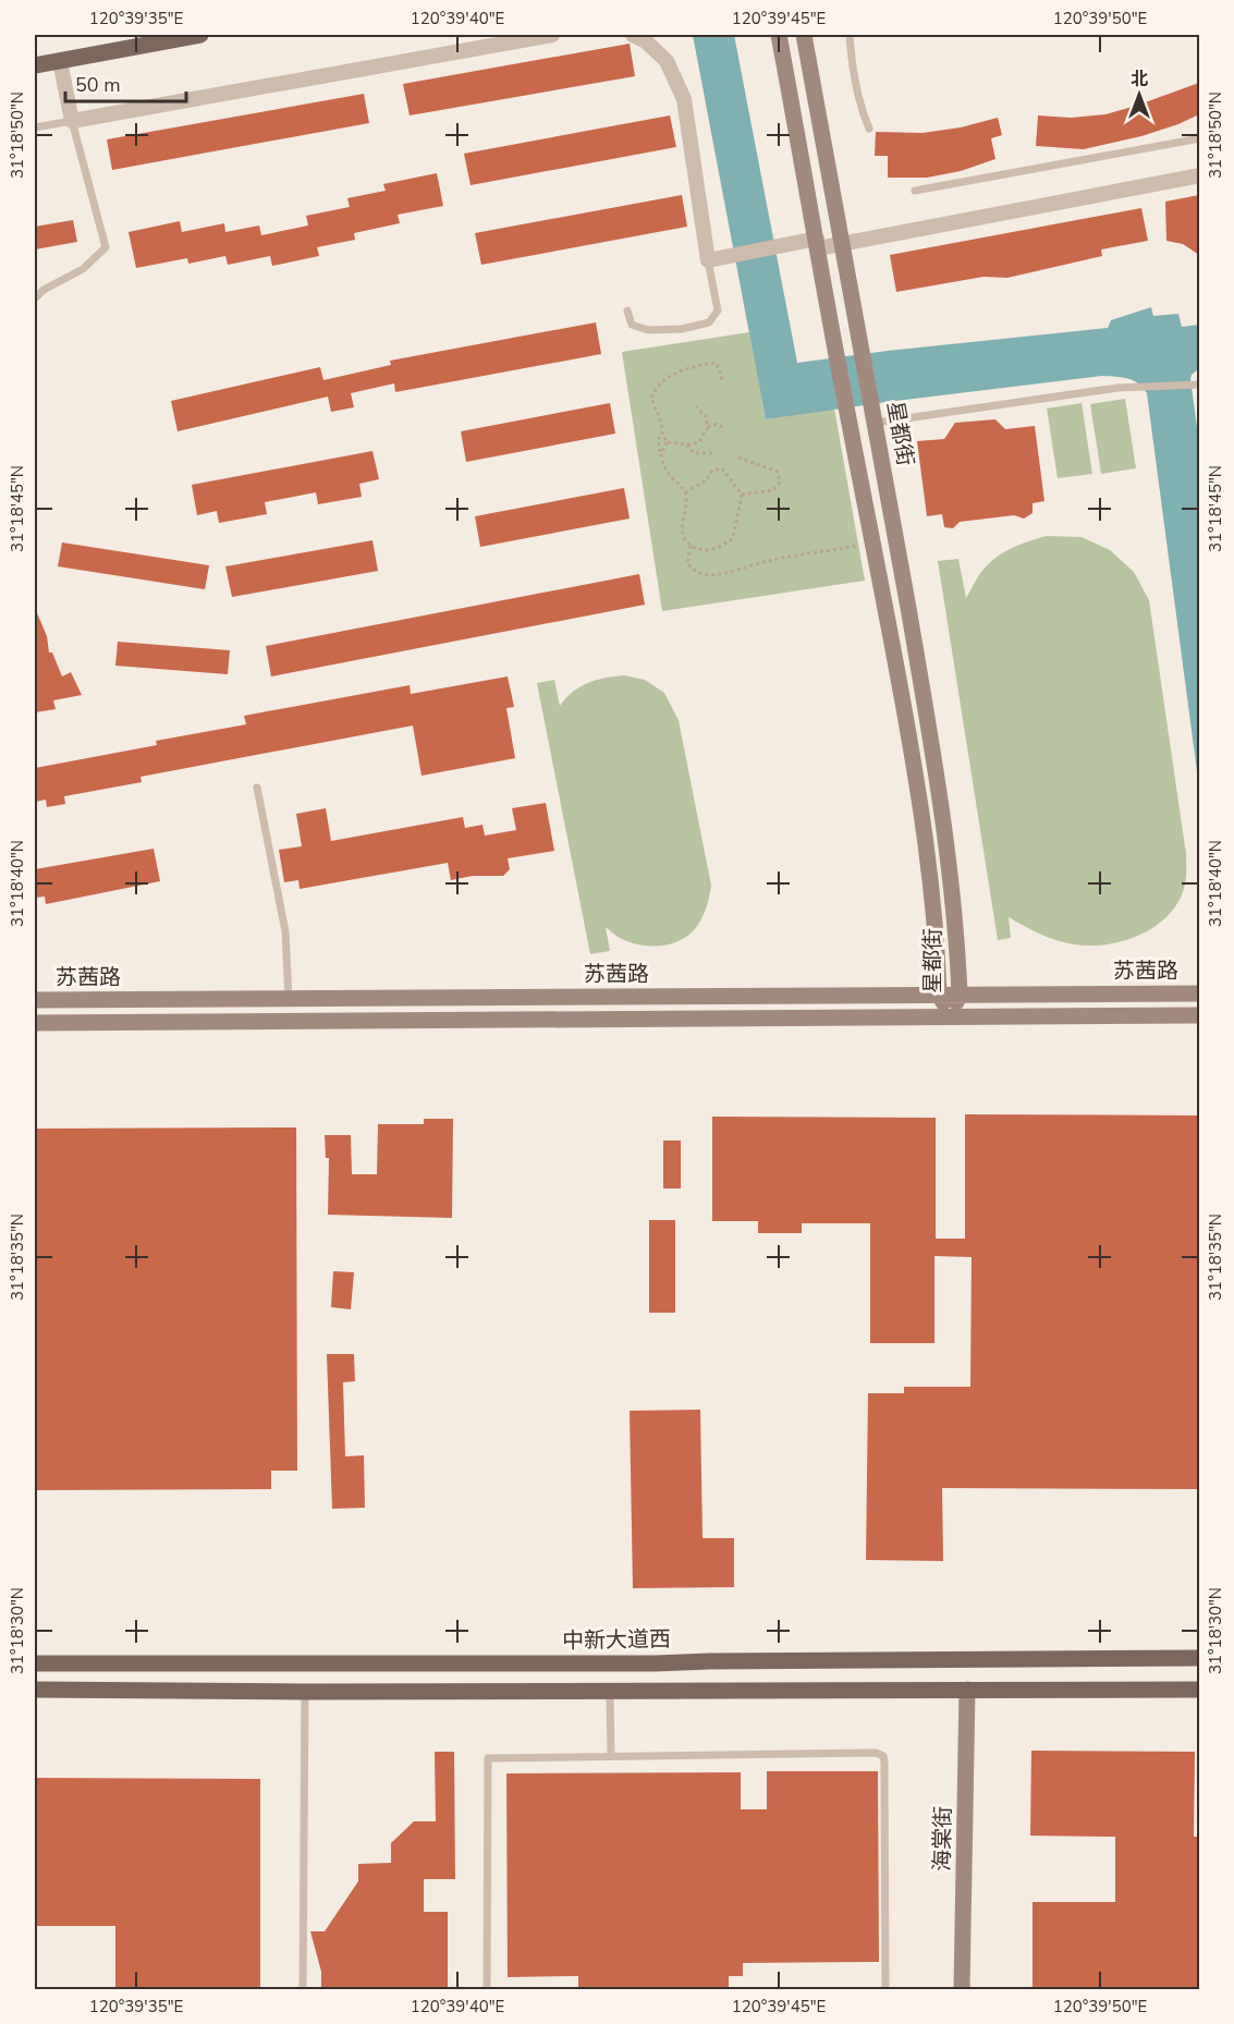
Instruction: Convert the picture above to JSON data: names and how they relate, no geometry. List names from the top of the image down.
{
  "streets": {
    "main road": [
      "星都街",
      "苏茜路",
      "中新大道西",
      "海棠街"
    ]
  },
  "crossings": [
    ["星都街", "苏茜路"]
  ],
  "scale_bar": "50 m",
  "north": "top",
  "coordinates": [
    "120°39'35\"E",
    "120°39'40\"E",
    "120°39'45\"E",
    "120°39'50\"E",
    "31°18'50\"N",
    "31°18'45\"N",
    "31°18'40\"N",
    "31°18'35\"N",
    "31°18'30\"N"
  ]
}
